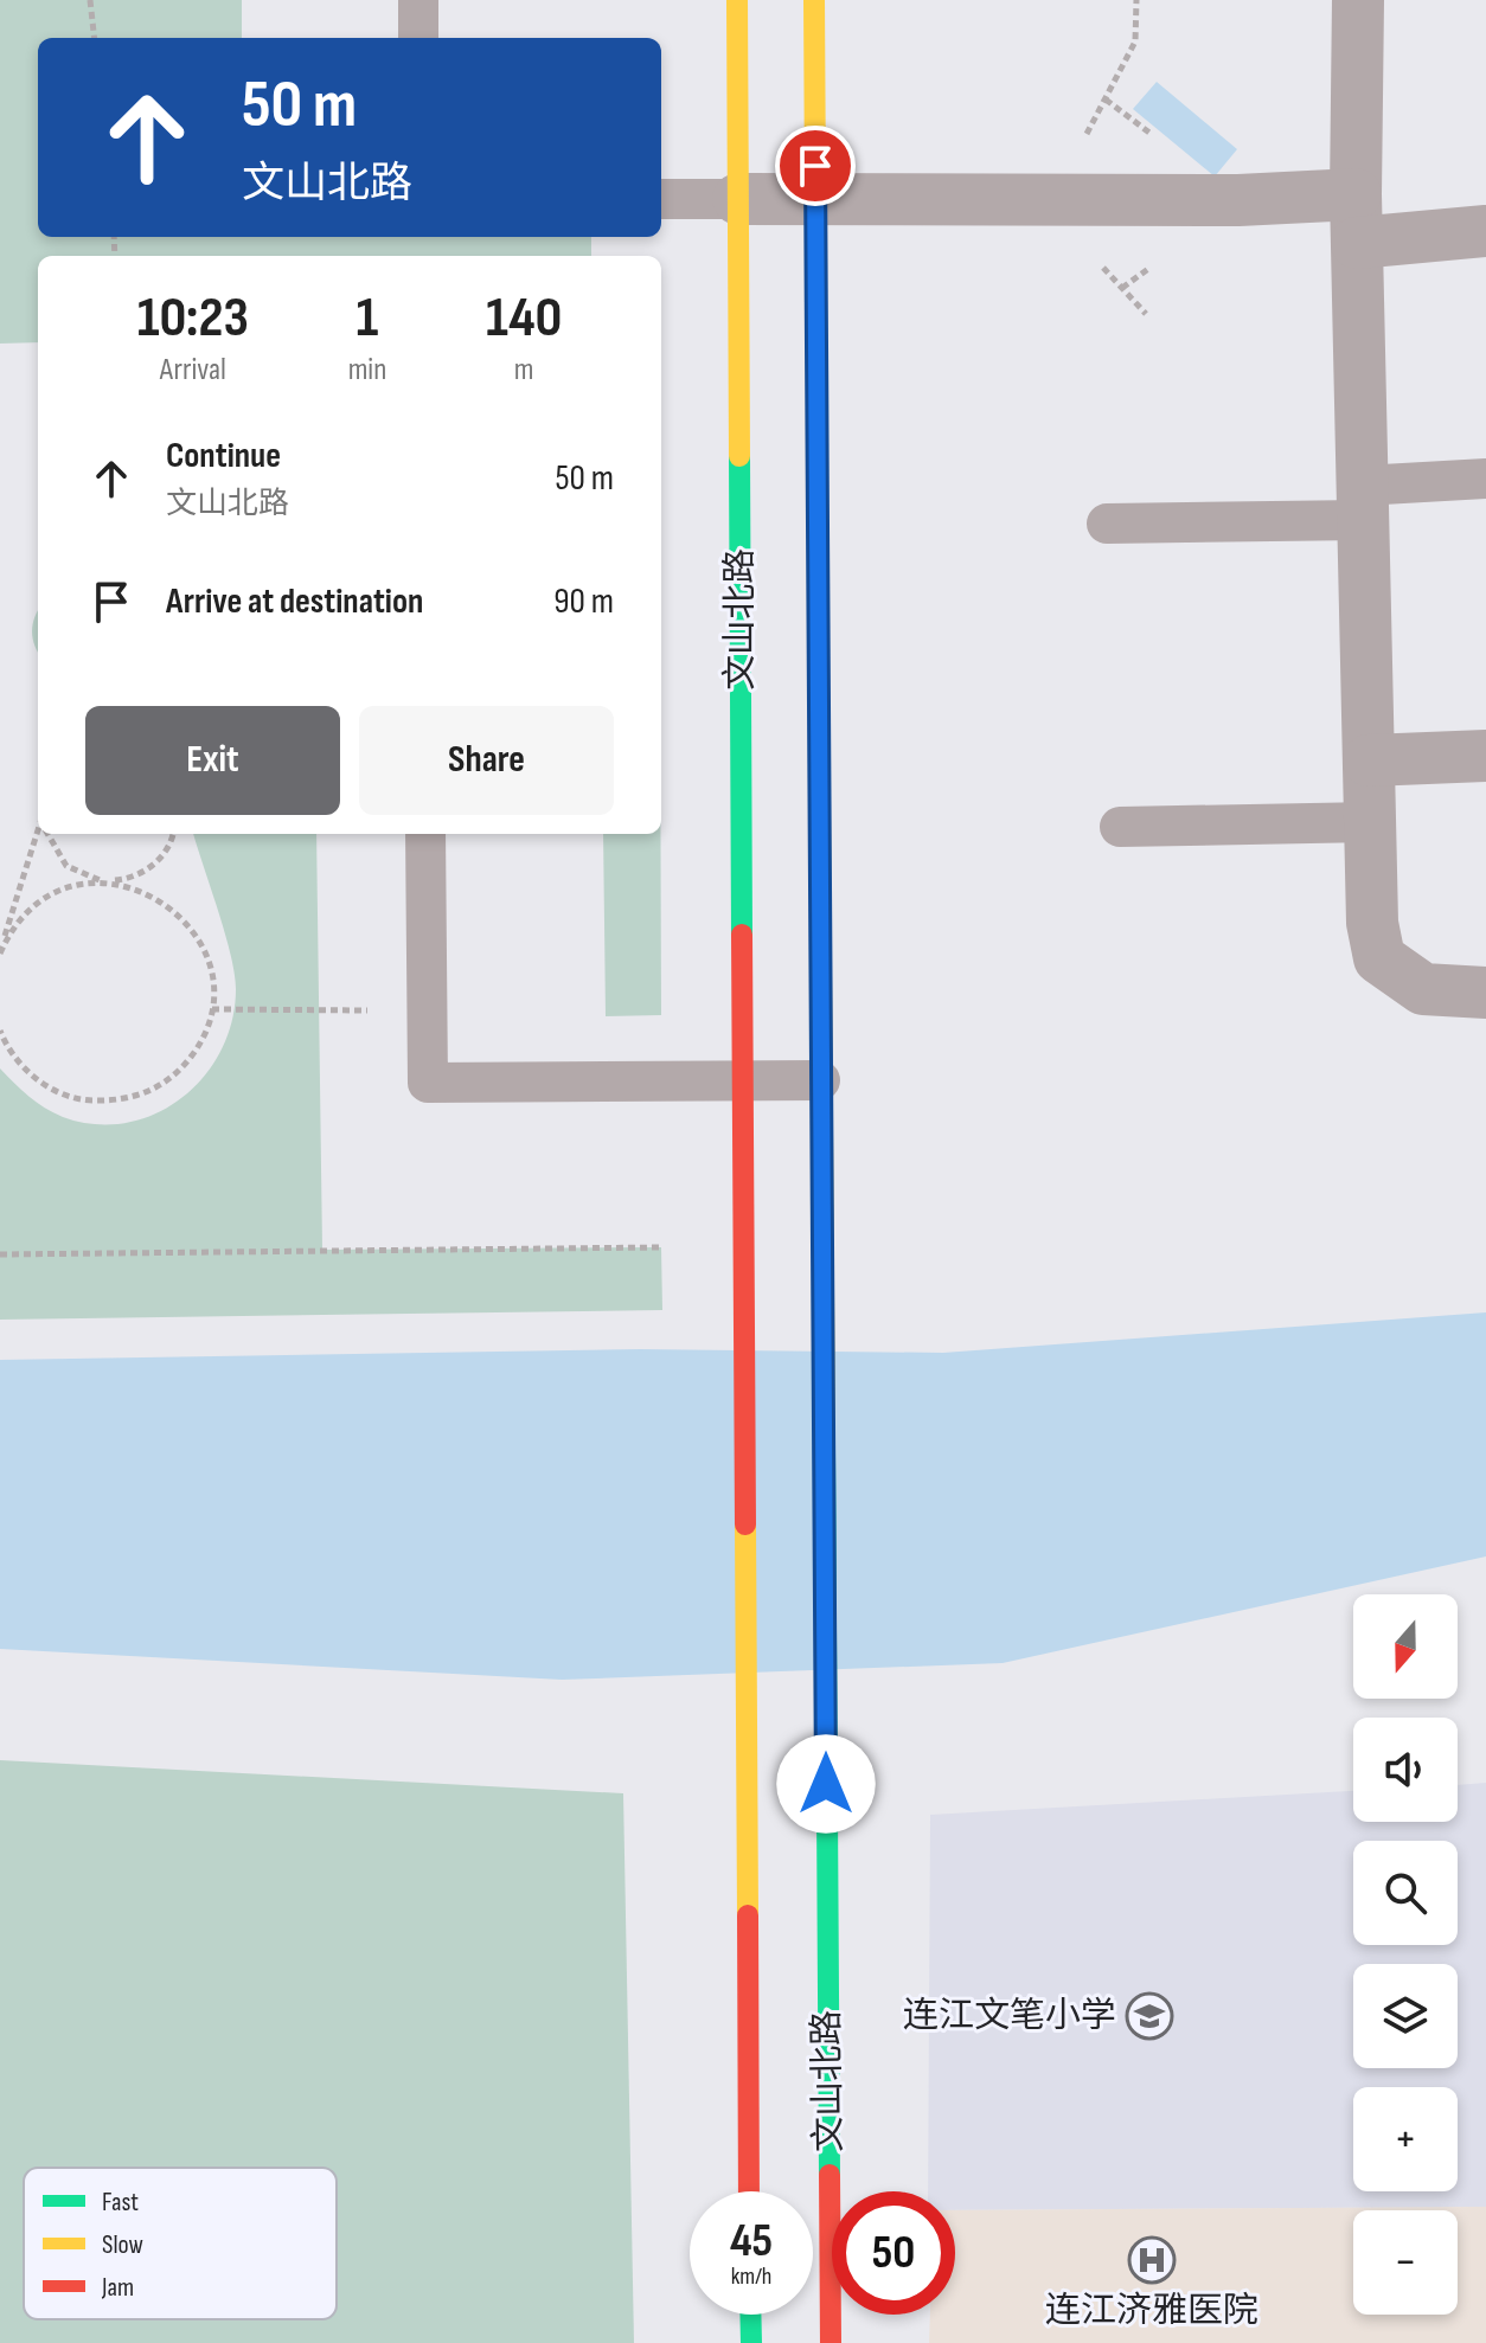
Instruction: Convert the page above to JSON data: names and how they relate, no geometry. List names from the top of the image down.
{
  "streets": {
    "main road": ["文山北路"]
  },
  "places": {
    "school or university": ["连江文笔小学"],
    "hospital": ["连江济雅医院"]
  },
  "legend": ["Fast", "Slow", "Jam"],
  "north": "bottom",
  "page": {
    "turn": ["50 m", "文山北路"],
    "eta": [
      "10:23",
      "Arrival",
      "1",
      "min",
      "140",
      "m"
    ],
    "list": [
      {
        "name": "Continue",
        "note": "文山北路",
        "value": "50 m"
      },
      {
        "name": "Arrive at destination",
        "value": "90 m"
      }
    ],
    "buttons": ["Exit", "Share"],
    "map_buttons": ["+", "−"],
    "speed": "45 km/h",
    "limit": "50"
  }
}
